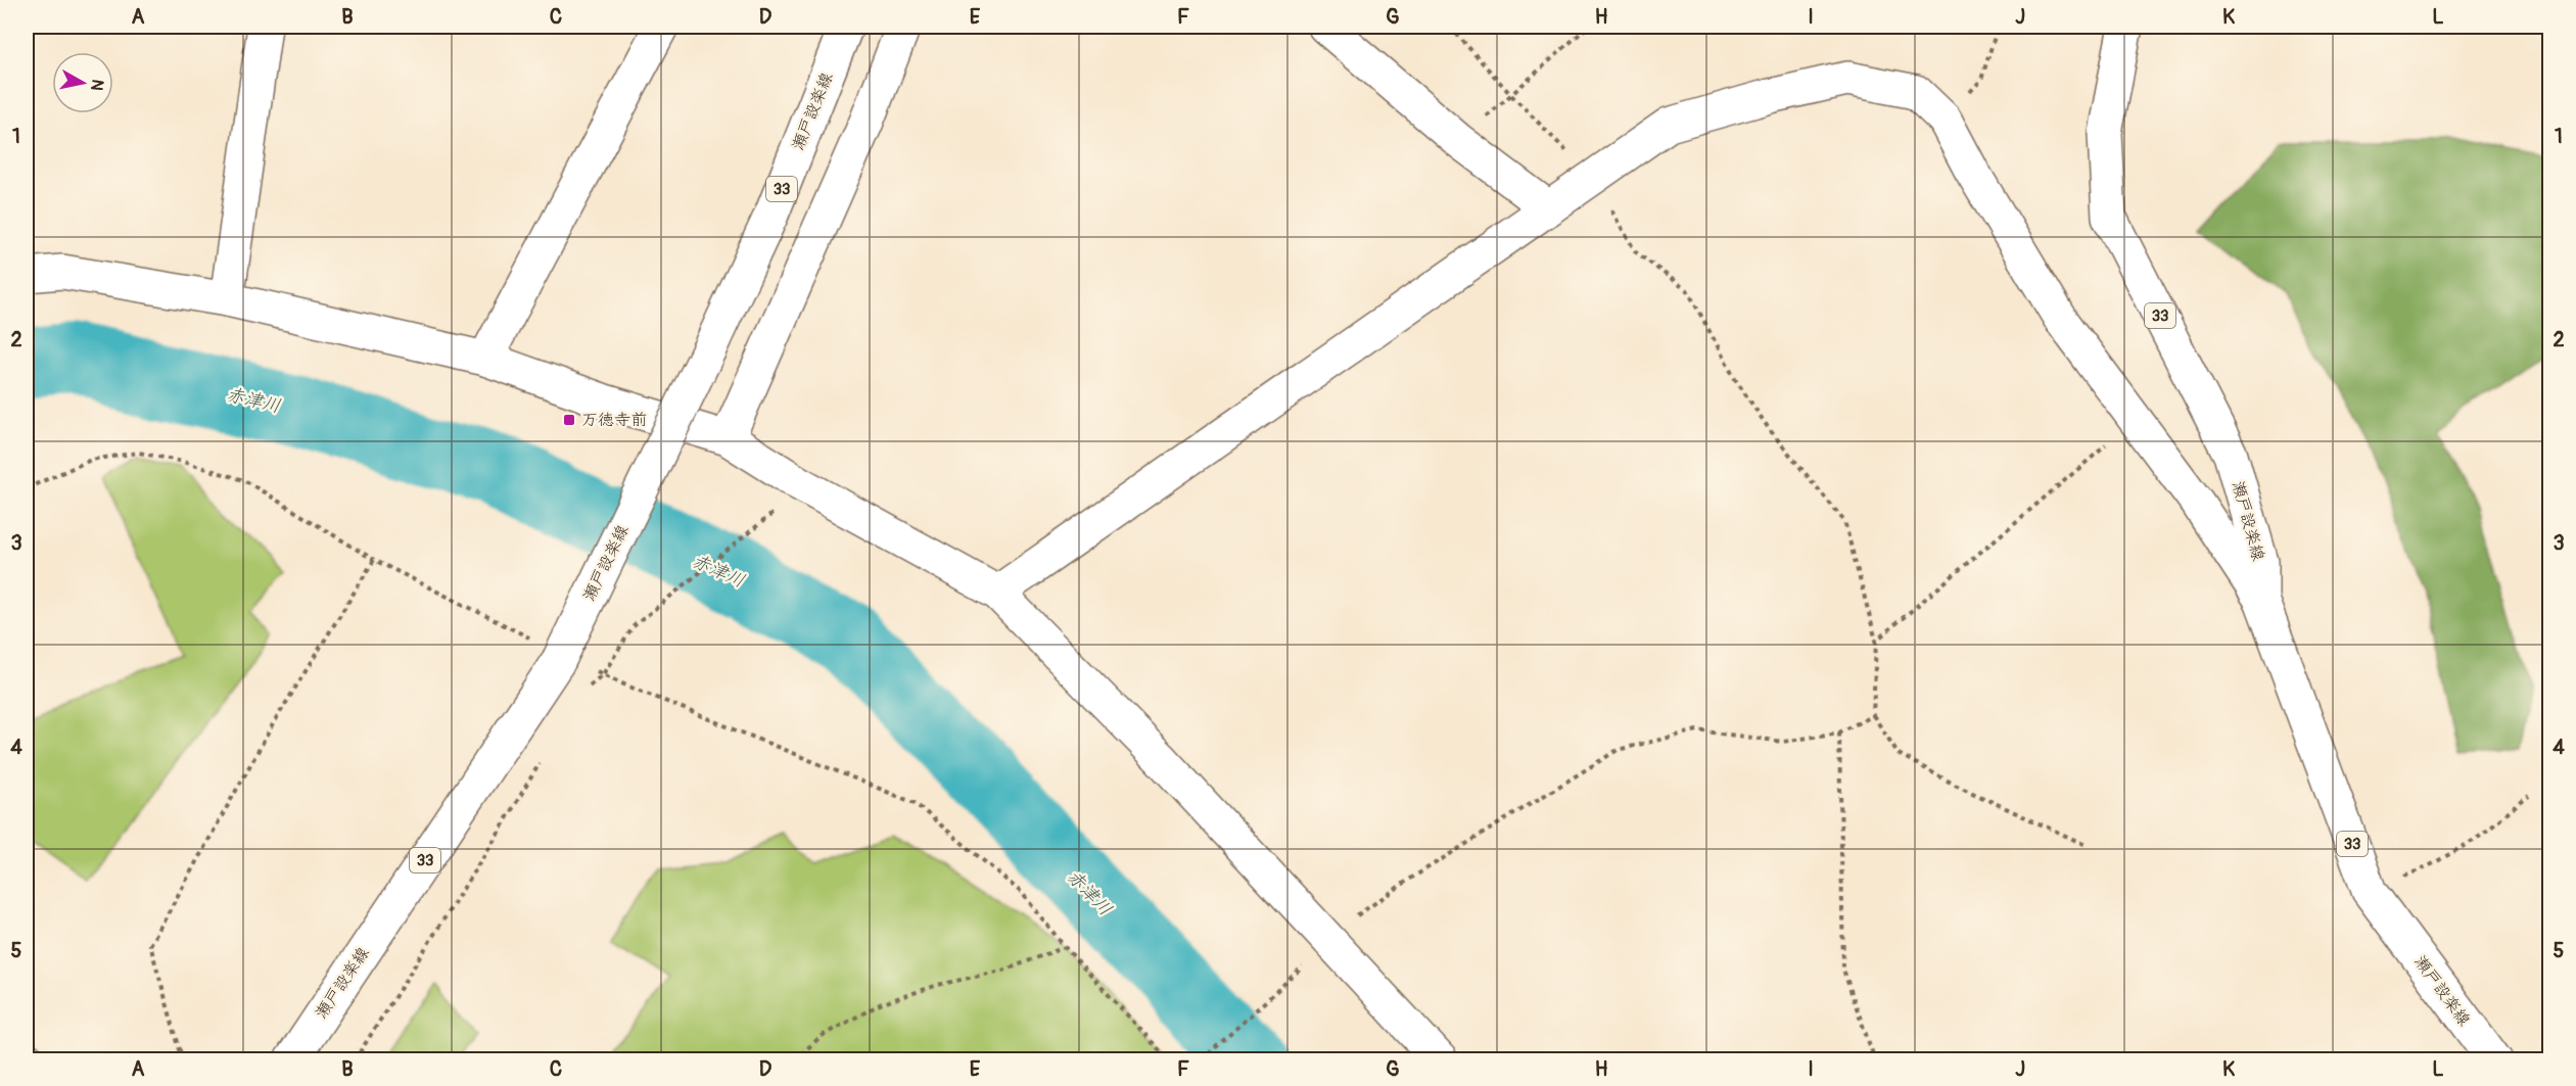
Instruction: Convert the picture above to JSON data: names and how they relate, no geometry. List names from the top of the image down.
{
  "streets": {
    "street": ["瀬戸設楽線", "33"]
  },
  "water": ["赤津川"],
  "places": {
    "transit": ["万徳寺前"]
  },
  "north": "right",
  "grid": {
    "columns": [
      "A",
      "B",
      "C",
      "D",
      "E",
      "F",
      "G",
      "H",
      "I",
      "J",
      "K",
      "L"
    ],
    "rows": [
      "1",
      "2",
      "3",
      "4",
      "5"
    ]
  }
}
